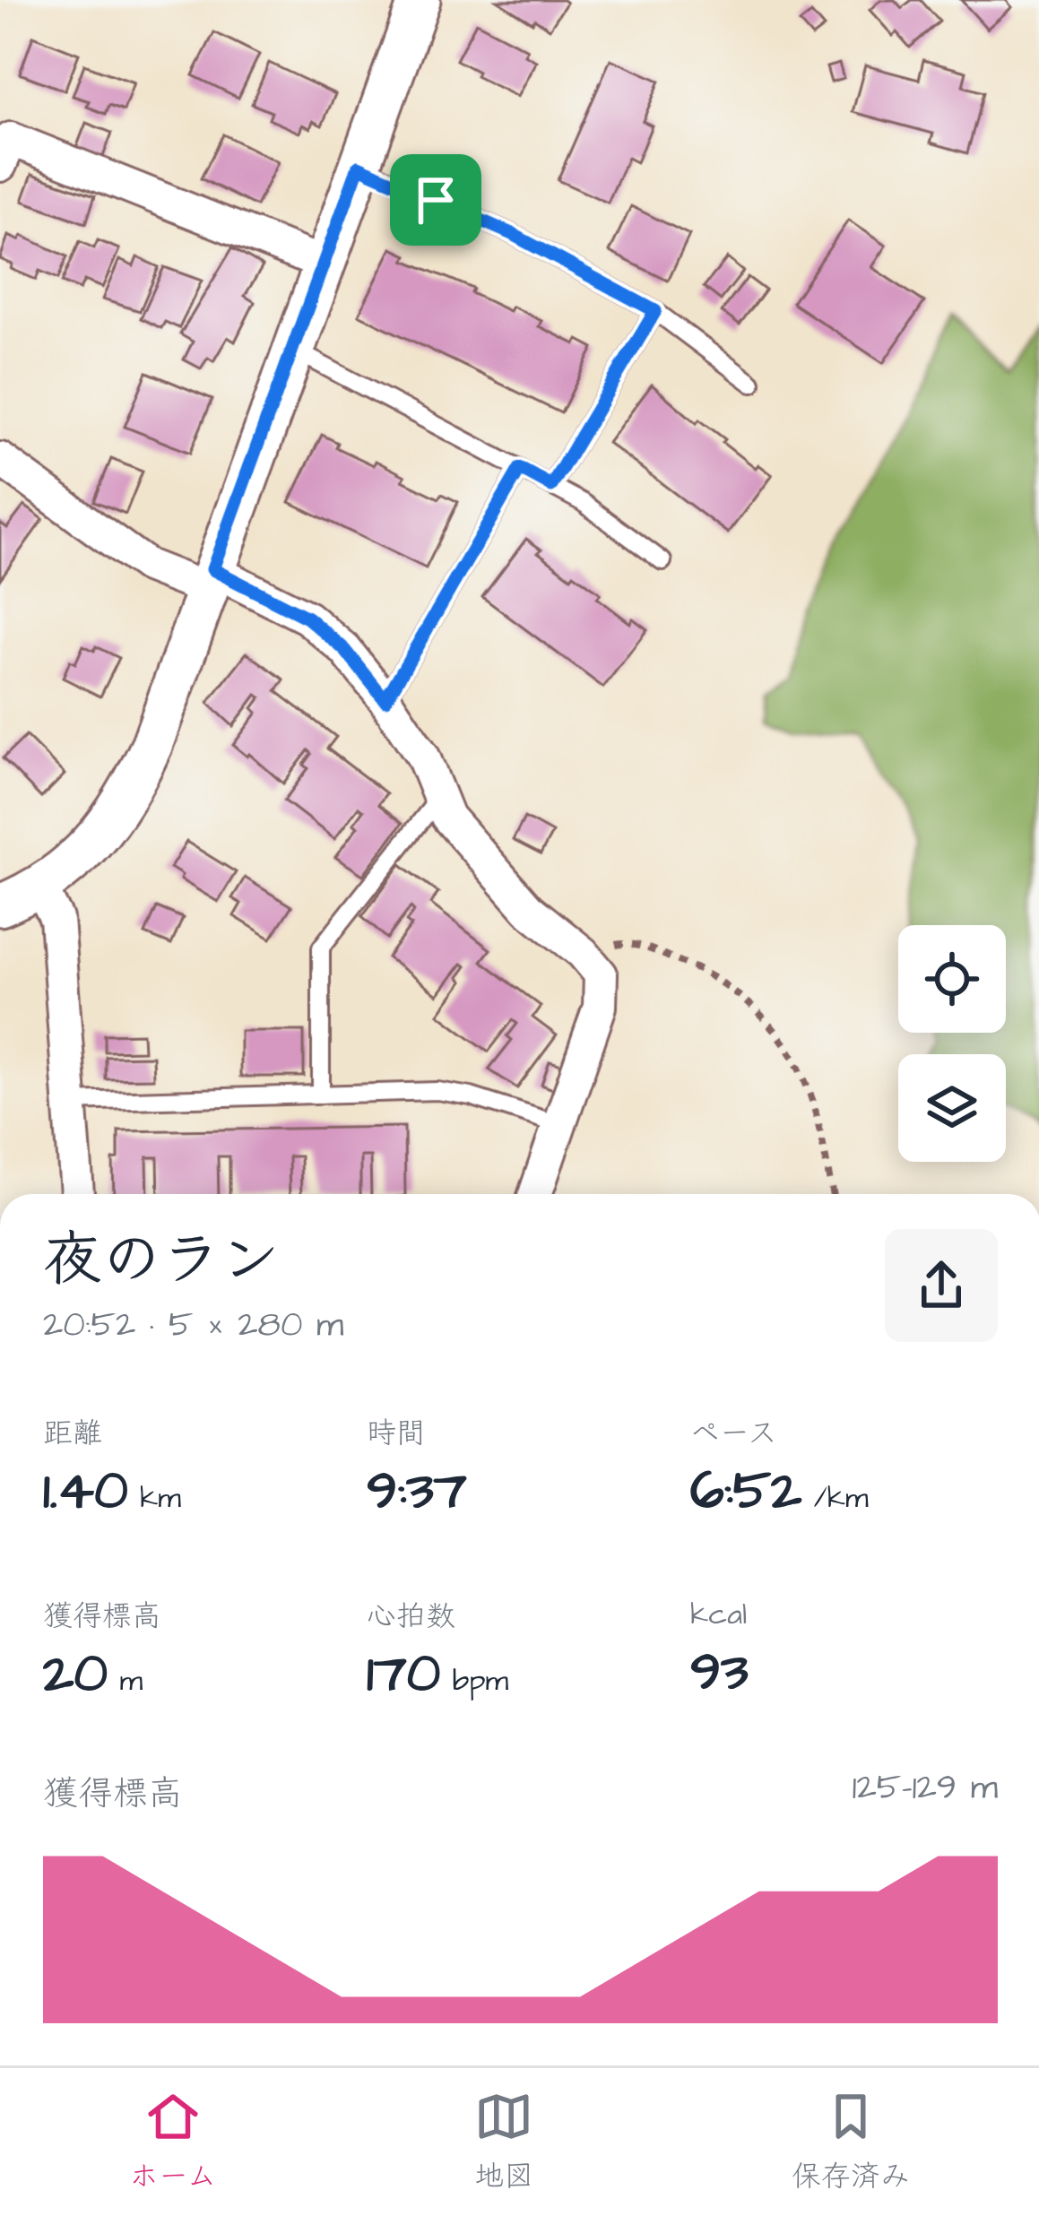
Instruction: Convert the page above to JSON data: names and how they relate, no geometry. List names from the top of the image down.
{
  "page": {
    "heading": ["夜のラン", "20:52 · 5 × 280 m"],
    "stats": [
      ["距離", "1.40 km"],
      ["時間", "9:37"],
      ["ペース", "6:52 /km"],
      ["獲得標高", "20 m"],
      ["心拍数", "170 bpm"],
      ["kcal", "93"]
    ],
    "chart": ["獲得標高", "125–129 m"],
    "tabs": ["ホーム", "地図", "保存済み"]
  }
}
